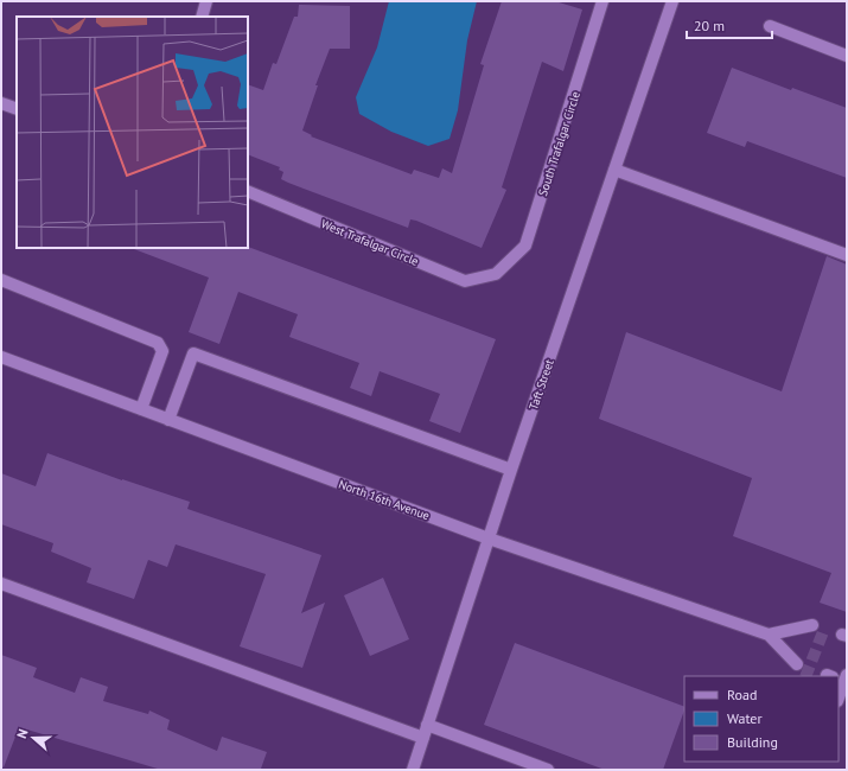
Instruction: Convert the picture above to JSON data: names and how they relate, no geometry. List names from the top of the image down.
{
  "streets": {
    "street": [
      "South Trafalgar Circle",
      "West Trafalgar Circle",
      "Taft Street",
      "North 16th Avenue"
    ]
  },
  "crossings": [
    ["South Trafalgar Circle", "West Trafalgar Circle"],
    ["Taft Street", "North 16th Avenue"]
  ],
  "legend": ["Road", "Water", "Building"],
  "scale_bar": "20 m",
  "north": "left"
}
